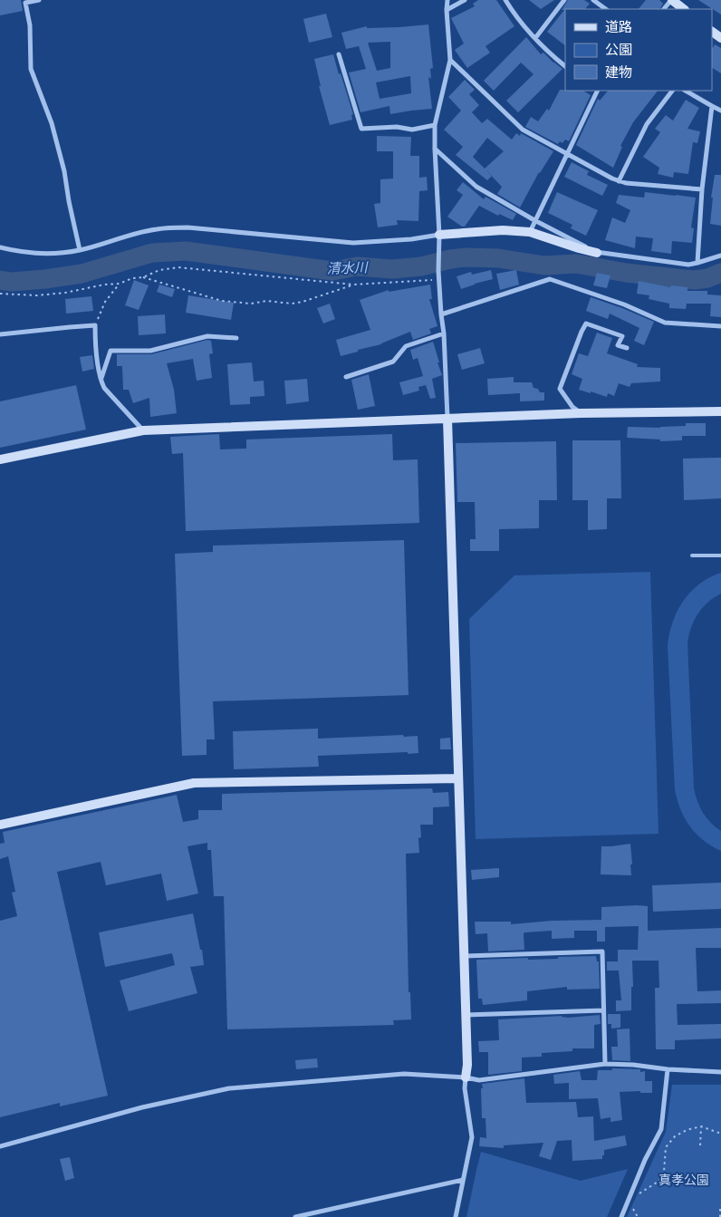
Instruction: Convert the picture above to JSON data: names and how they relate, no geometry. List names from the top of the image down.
{
  "water": ["清水川"],
  "parks": ["真孝公園"],
  "legend": ["道路", "公園", "建物"]
}
